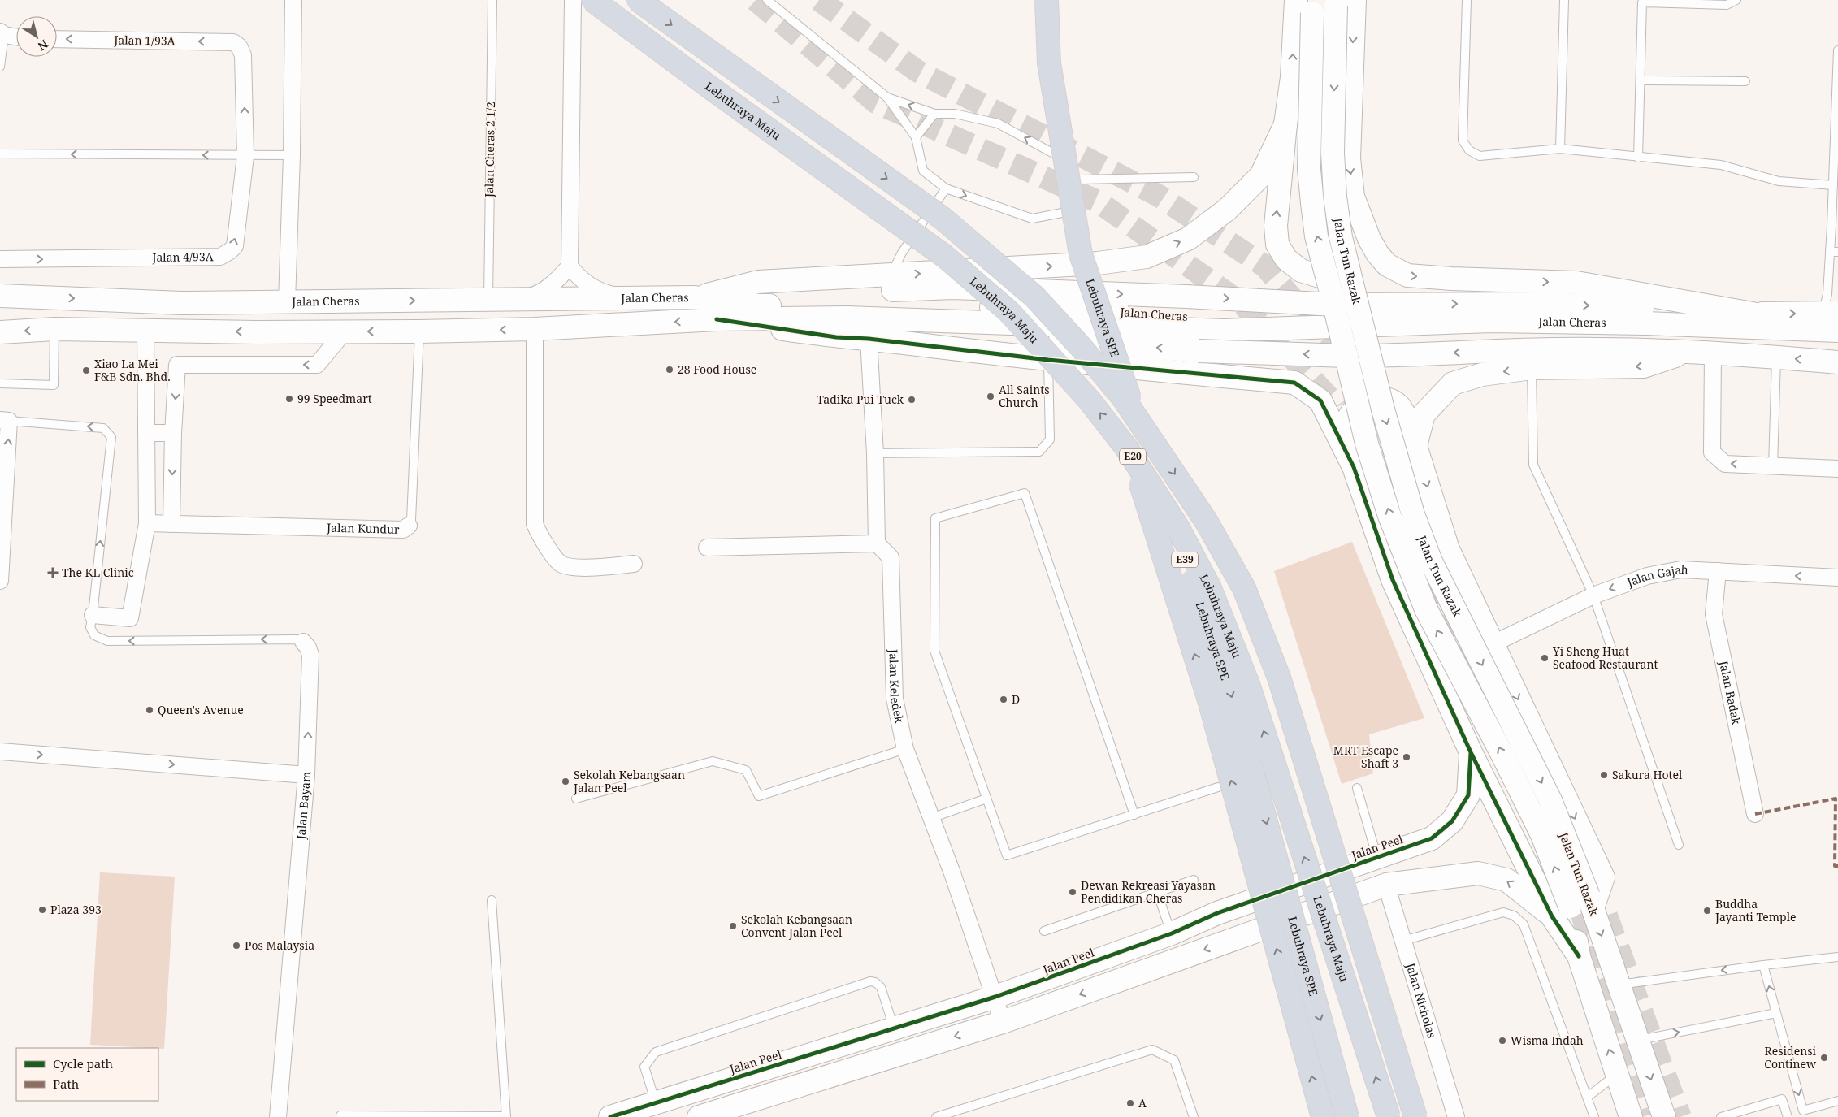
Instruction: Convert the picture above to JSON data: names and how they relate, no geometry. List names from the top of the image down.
{
  "streets": {
    "highway": [
      "Lebuhraya Maju",
      "Lebuhraya SPE",
      "E20",
      "E39"
    ],
    "street": [
      "Jalan 1/93A",
      "Jalan 4/93A",
      "Jalan Tun Razak",
      "Jalan Cheras",
      "Jalan Kundur",
      "Jalan Gajah",
      "Jalan Keledek",
      "Jalan Badak",
      "Jalan Bayam",
      "Jalan Peel",
      "Jalan Nicholas"
    ],
    "lane": ["Jalan Cheras 2 1/2"]
  },
  "crossings": [
    ["Jalan 1/93A", "Jalan 4/93A"],
    ["Jalan Cheras 2 1/2", "Jalan Cheras"],
    ["Jalan Cheras", "Jalan Kundur"],
    ["Jalan Gajah", "Jalan Badak"],
    ["Jalan Keledek", "Jalan Peel"]
  ],
  "one_way": ["Jalan 1/93A", "Jalan Gajah", "Jalan Bayam"],
  "places": {
    "other": [
      "28 Food House",
      "Xiao La Mei F&B Sdn. Bhd.",
      "All Saints Church",
      "99 Speedmart",
      "Tadika Pui Tuck",
      "Yi Sheng Huat Seafood Restaurant",
      "D",
      "Queen's Avenue",
      "MRT Escape Shaft 3",
      "Sakura Hotel",
      "Sekolah Kebangsaan Jalan Peel",
      "Dewan Rekreasi Yayasan Pendidikan Cheras",
      "Plaza 393",
      "Buddha Jayanti Temple",
      "Sekolah Kebangsaan Convent Jalan Peel",
      "Pos Malaysia",
      "Wisma Indah",
      "Residensi Continew",
      "A"
    ],
    "health": ["The KL Clinic"]
  },
  "legend": ["Cycle path", "Path"],
  "north": "bottom right"
}
